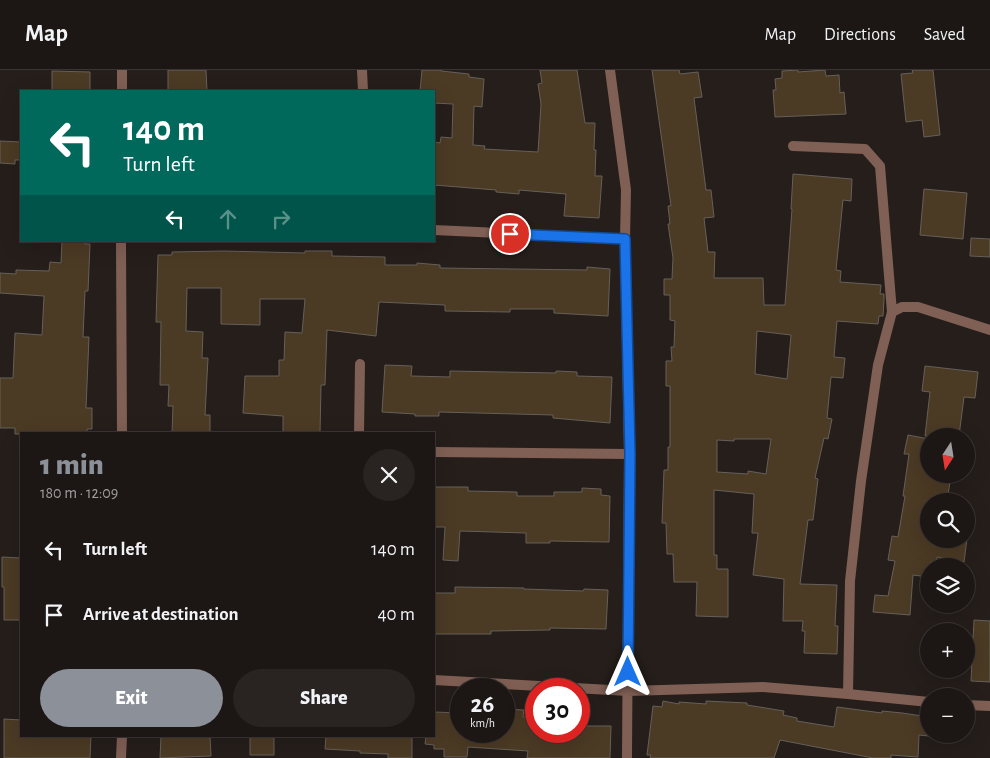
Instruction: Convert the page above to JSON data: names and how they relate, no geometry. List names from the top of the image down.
{
  "north": "bottom",
  "page": {
    "header": "Map",
    "nav": ["Map", "Directions", "Saved"],
    "turn": ["140 m", "Turn left"],
    "map_buttons": ["+", "−"],
    "heading": ["1 min", "180 m · 12:09"],
    "list": [
      {
        "name": "Turn left",
        "value": "140 m"
      },
      {
        "name": "Arrive at destination",
        "value": "40 m"
      }
    ],
    "buttons": ["Exit", "Share"],
    "speed": "26 km/h",
    "limit": "30"
  }
}
